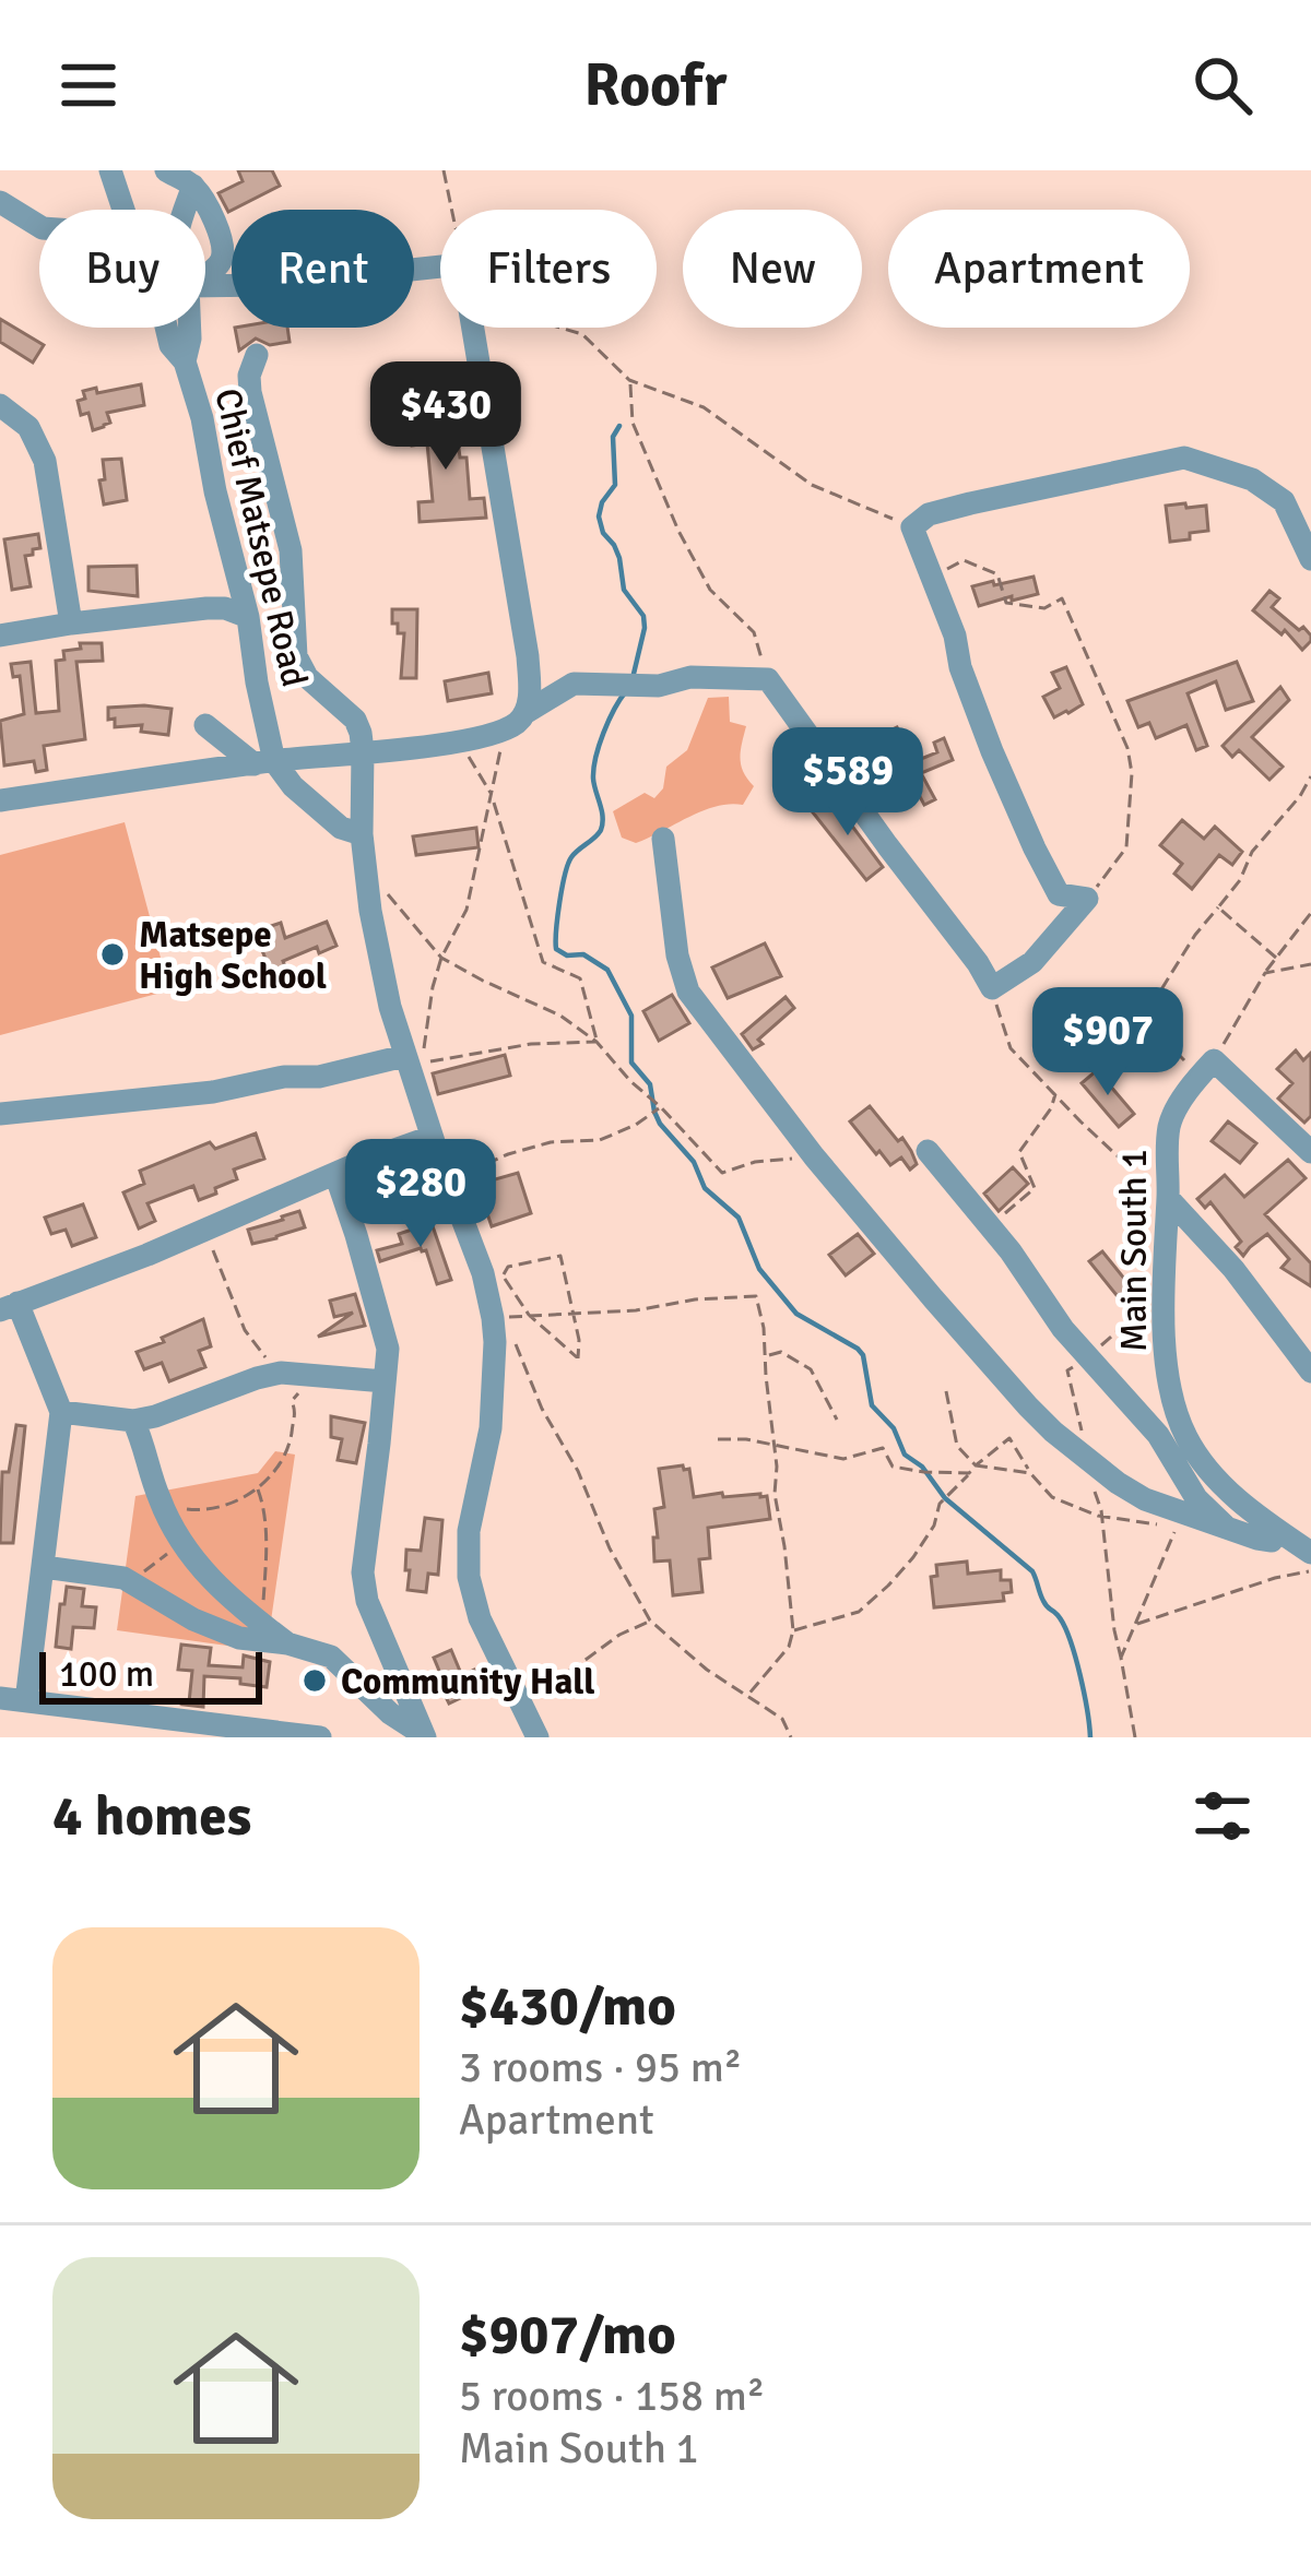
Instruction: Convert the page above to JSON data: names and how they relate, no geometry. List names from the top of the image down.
{
  "streets": {
    "street": ["Chief Matsepe Road", "Main South 1"]
  },
  "places": ["Matsepe High School", "Community Hall"],
  "scale_bar": "100 m",
  "page": {
    "header": "Roofr",
    "chip": [
      "Buy",
      "Rent",
      "Filters",
      "New",
      "Apartment"
    ],
    "price": [
      "$430",
      "$589",
      "$907",
      "$280"
    ],
    "scale": "100 m",
    "heading": "4 homes",
    "list": [
      {
        "name": "$430/mo",
        "note": "3 rooms · 95 m² · Apartment"
      },
      {
        "name": "$907/mo",
        "note": "5 rooms · 158 m² · Main South 1"
      }
    ]
  }
}
